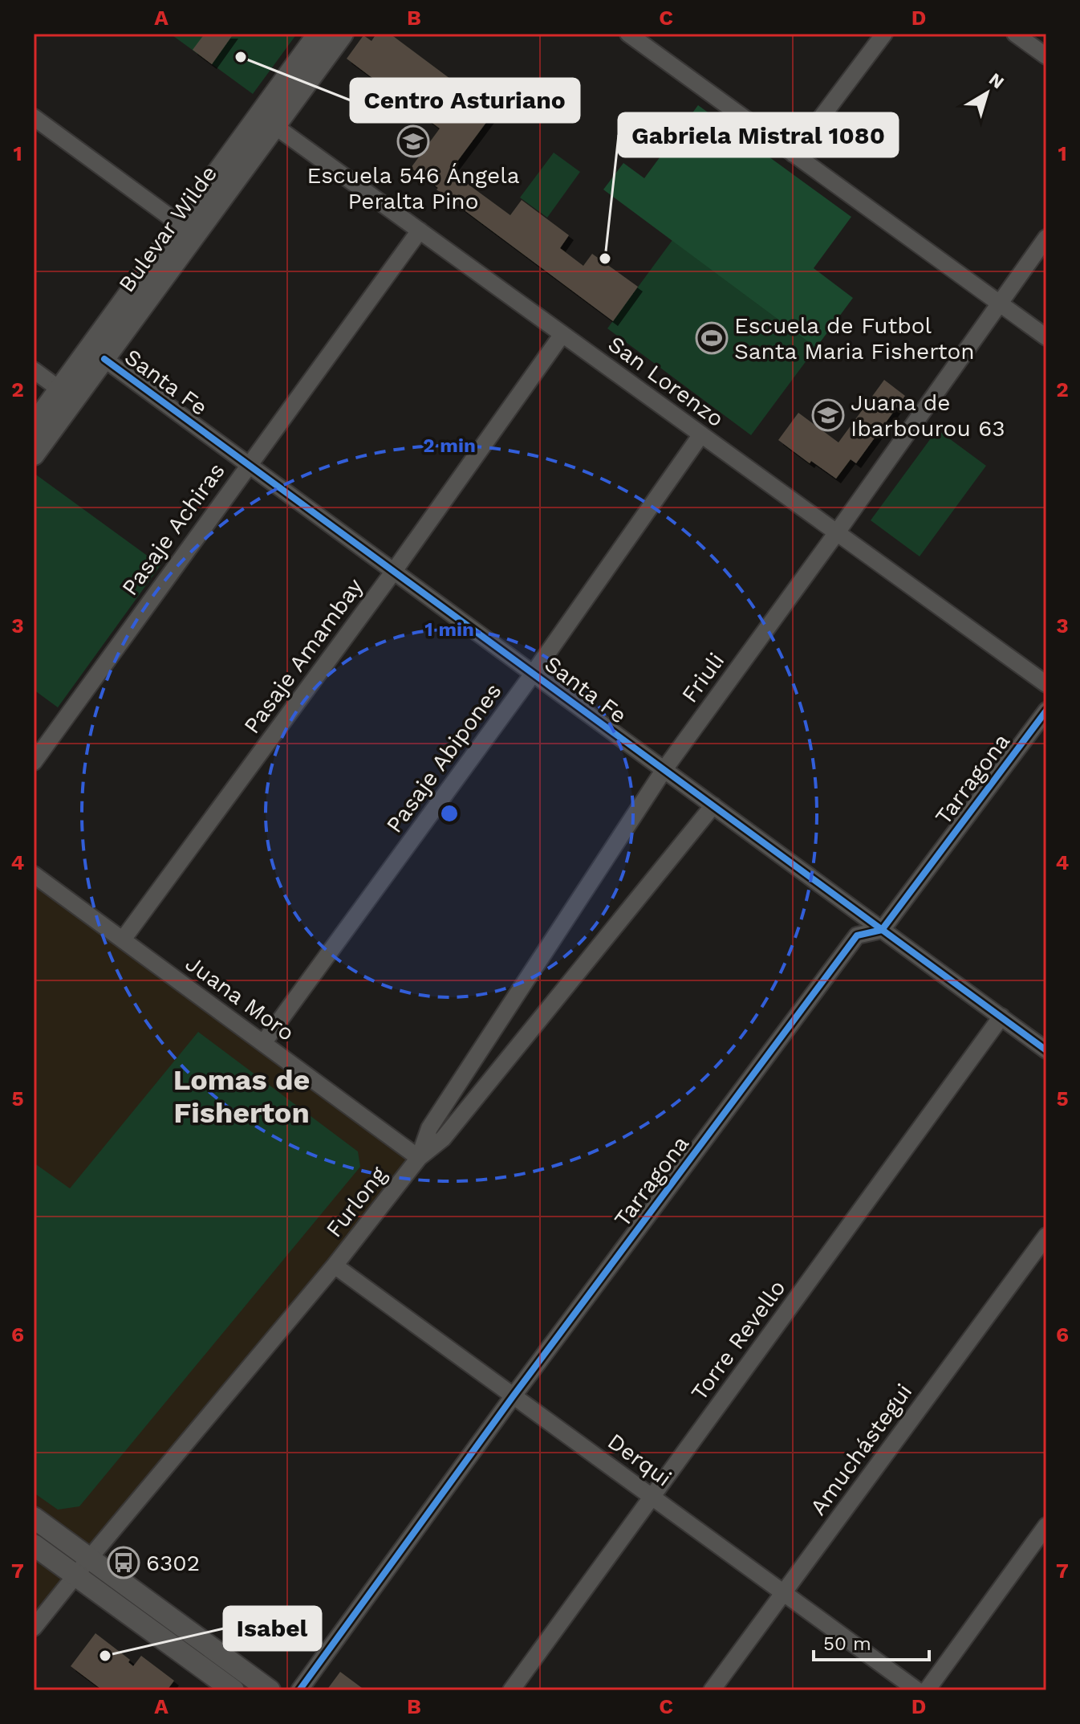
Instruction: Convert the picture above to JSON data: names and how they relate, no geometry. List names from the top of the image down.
{
  "streets": {
    "main road": ["Bulevar Wilde"],
    "street": [
      "San Lorenzo",
      "Santa Fe",
      "Pasaje Achiras",
      "Pasaje Amambay",
      "Friuli",
      "Pasaje Abipones",
      "Tarragona",
      "Juana Moro",
      "Furlong",
      "Torre Revello",
      "Amuchástegui",
      "Derqui"
    ]
  },
  "crossings": [
    ["Bulevar Wilde", "San Lorenzo"],
    ["Bulevar Wilde", "Santa Fe"],
    ["San Lorenzo", "Pasaje Achiras"],
    ["San Lorenzo", "Pasaje Amambay"],
    ["San Lorenzo", "Friuli"],
    ["San Lorenzo", "Pasaje Abipones"],
    ["Santa Fe", "Pasaje Achiras"],
    ["Santa Fe", "Pasaje Amambay"],
    ["Santa Fe", "Friuli"],
    ["Santa Fe", "Pasaje Abipones"],
    ["Santa Fe", "Tarragona"],
    ["Santa Fe", "Furlong"],
    ["Santa Fe", "Torre Revello"],
    ["Pasaje Amambay", "Juana Moro"],
    ["Friuli", "Juana Moro"],
    ["Friuli", "Furlong"],
    ["Pasaje Abipones", "Juana Moro"],
    ["Tarragona", "Derqui"],
    ["Juana Moro", "Furlong"],
    ["Furlong", "Derqui"],
    ["Torre Revello", "Derqui"],
    ["Amuchástegui", "Derqui"]
  ],
  "districts": ["Lomas de Fisherton"],
  "places": {
    "other": ["Centro Asturiano", "Gabriela Mistral 1080", "Isabel"],
    "school or university": ["Escuela 546 Ángela Peralta Pino", "Juana de Ibarbourou 63"],
    "sports": ["Escuela de Futbol Santa Maria Fisherton"],
    "bus stop": ["6302"]
  },
  "scale_bar": "50 m",
  "north": "top right",
  "grid": {
    "columns": [
      "A",
      "B",
      "C",
      "D"
    ],
    "rows": [
      "1",
      "2",
      "3",
      "4",
      "5",
      "6",
      "7"
    ]
  },
  "rings": ["2 min", "1 min"]
}
